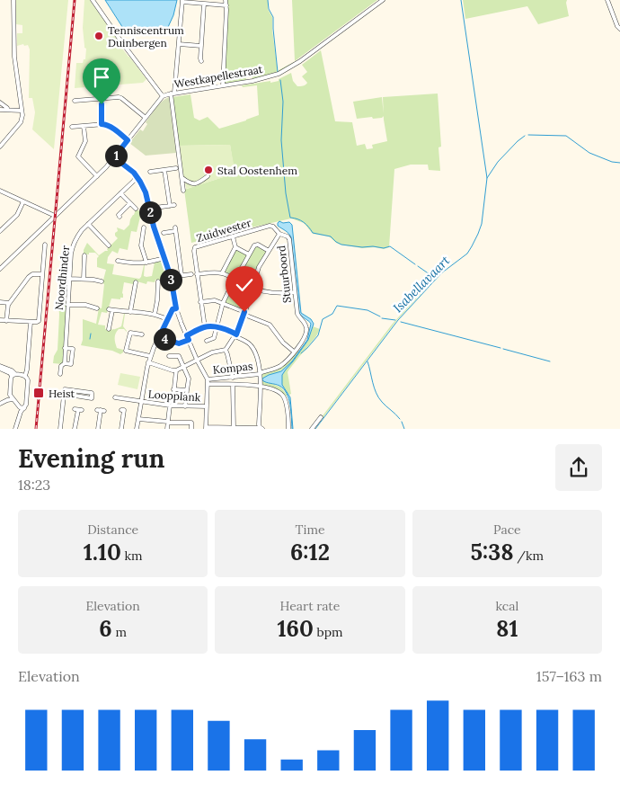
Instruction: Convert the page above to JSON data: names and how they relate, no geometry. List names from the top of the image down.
{
  "streets": {
    "street": [
      "Westkapellestraat",
      "Zuidwester",
      "Stuurboord",
      "Noordhinder",
      "Kompas",
      "Loopplank"
    ]
  },
  "crossings": [
    ["Zuidwester", "Stuurboord"],
    ["Stuurboord", "Kompas"]
  ],
  "water": ["Isabellavaart"],
  "places": {
    "other": ["Tenniscentrum Duinbergen", "Stal Oostenhem"],
    "transit": ["Heist"]
  },
  "page": {
    "pins": [
      "1",
      "2",
      "3",
      "4"
    ],
    "heading": ["Evening run", "18:23"],
    "stats": [
      ["Distance", "1.10 km"],
      ["Time", "6:12"],
      ["Pace", "5:38 /km"],
      ["Elevation", "6 m"],
      ["Heart rate", "160 bpm"],
      ["kcal", "81"]
    ],
    "chart": ["Elevation", "157–163 m"]
  }
}
